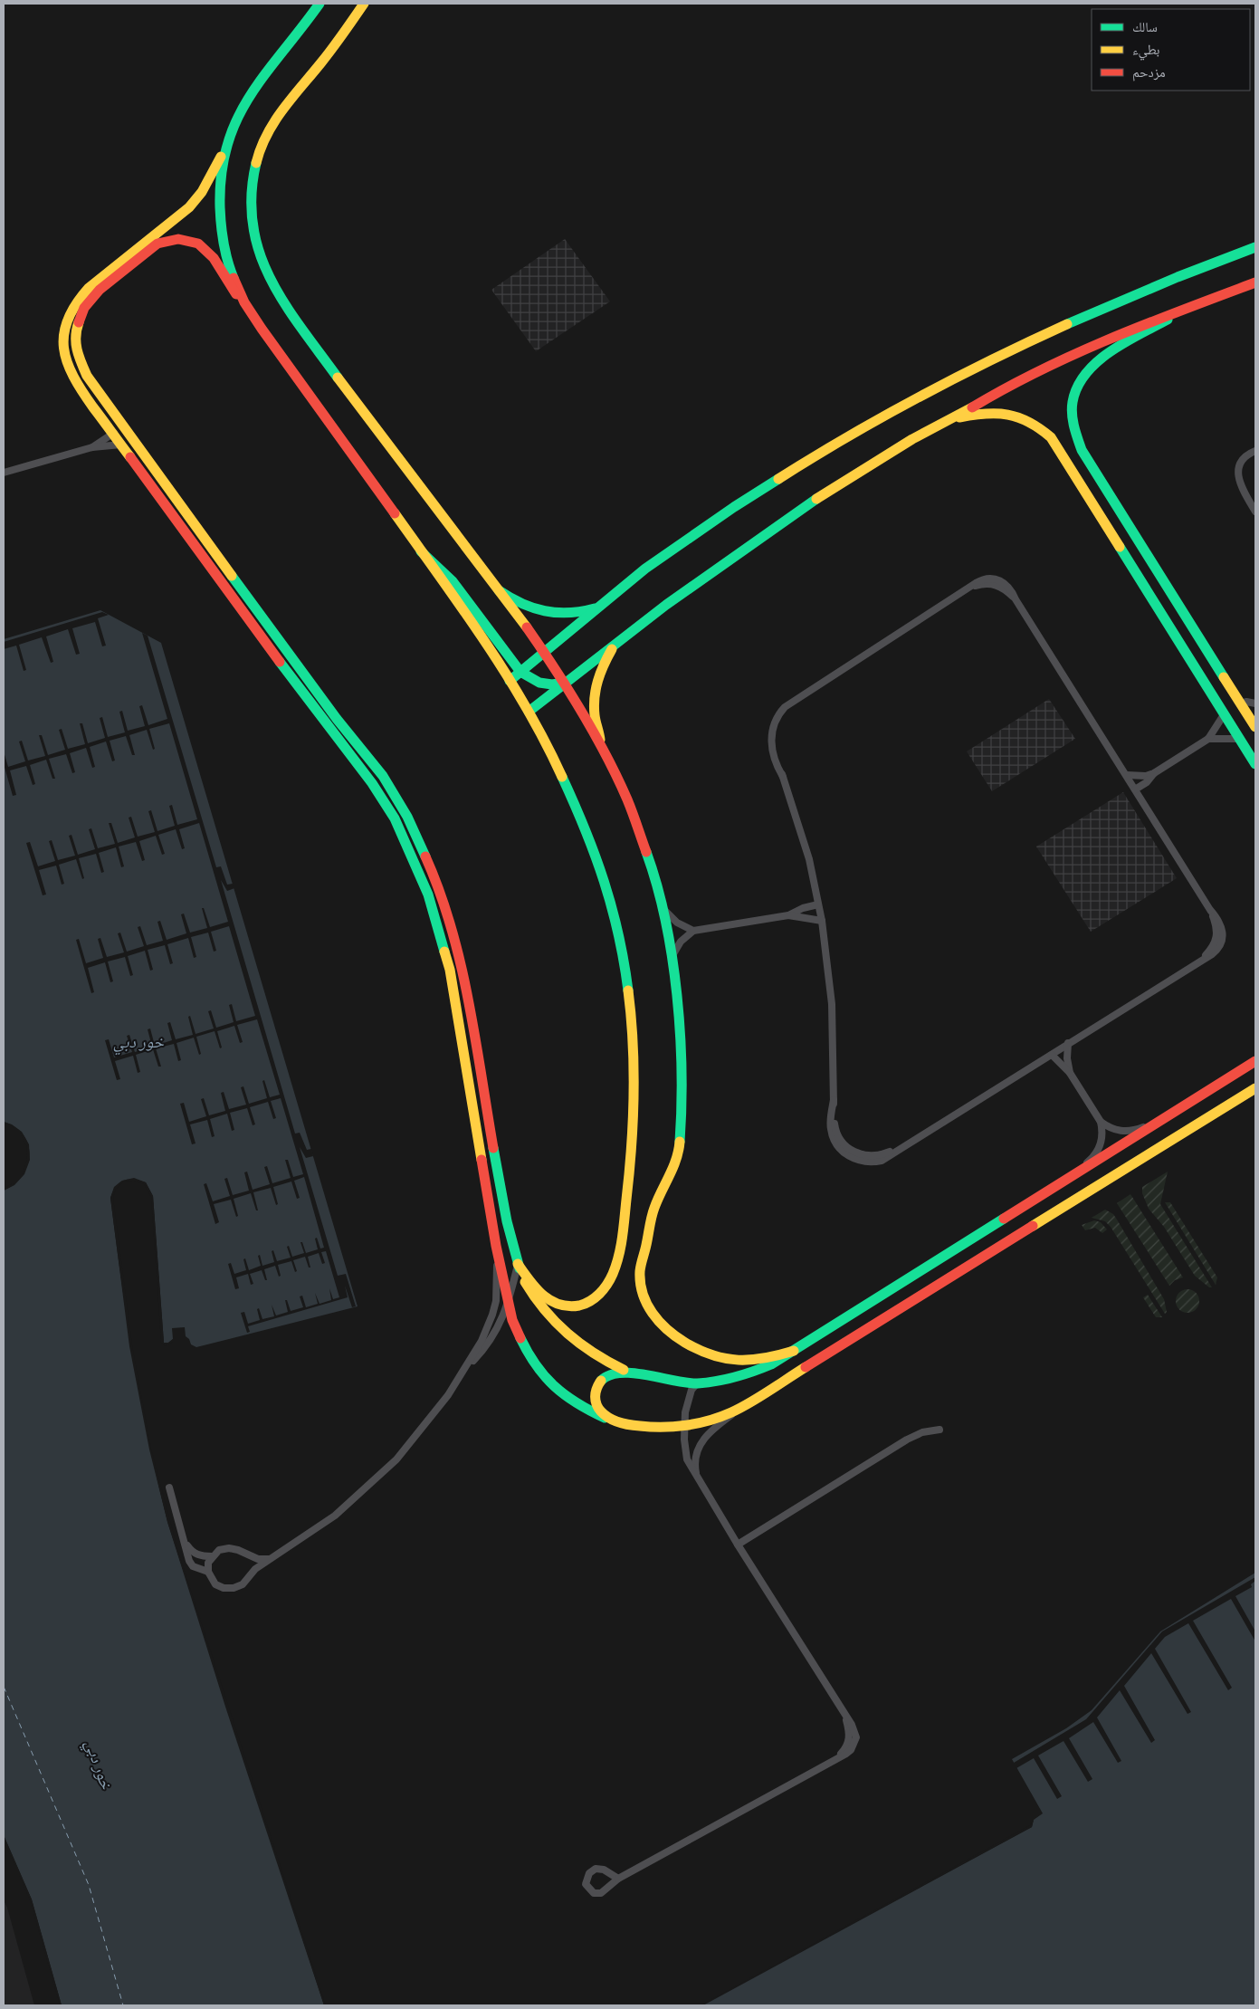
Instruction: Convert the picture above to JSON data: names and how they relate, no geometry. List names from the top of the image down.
{
  "water": ["خور دبي"],
  "legend": ["سالك", "بطيء", "مزدحم"]
}
